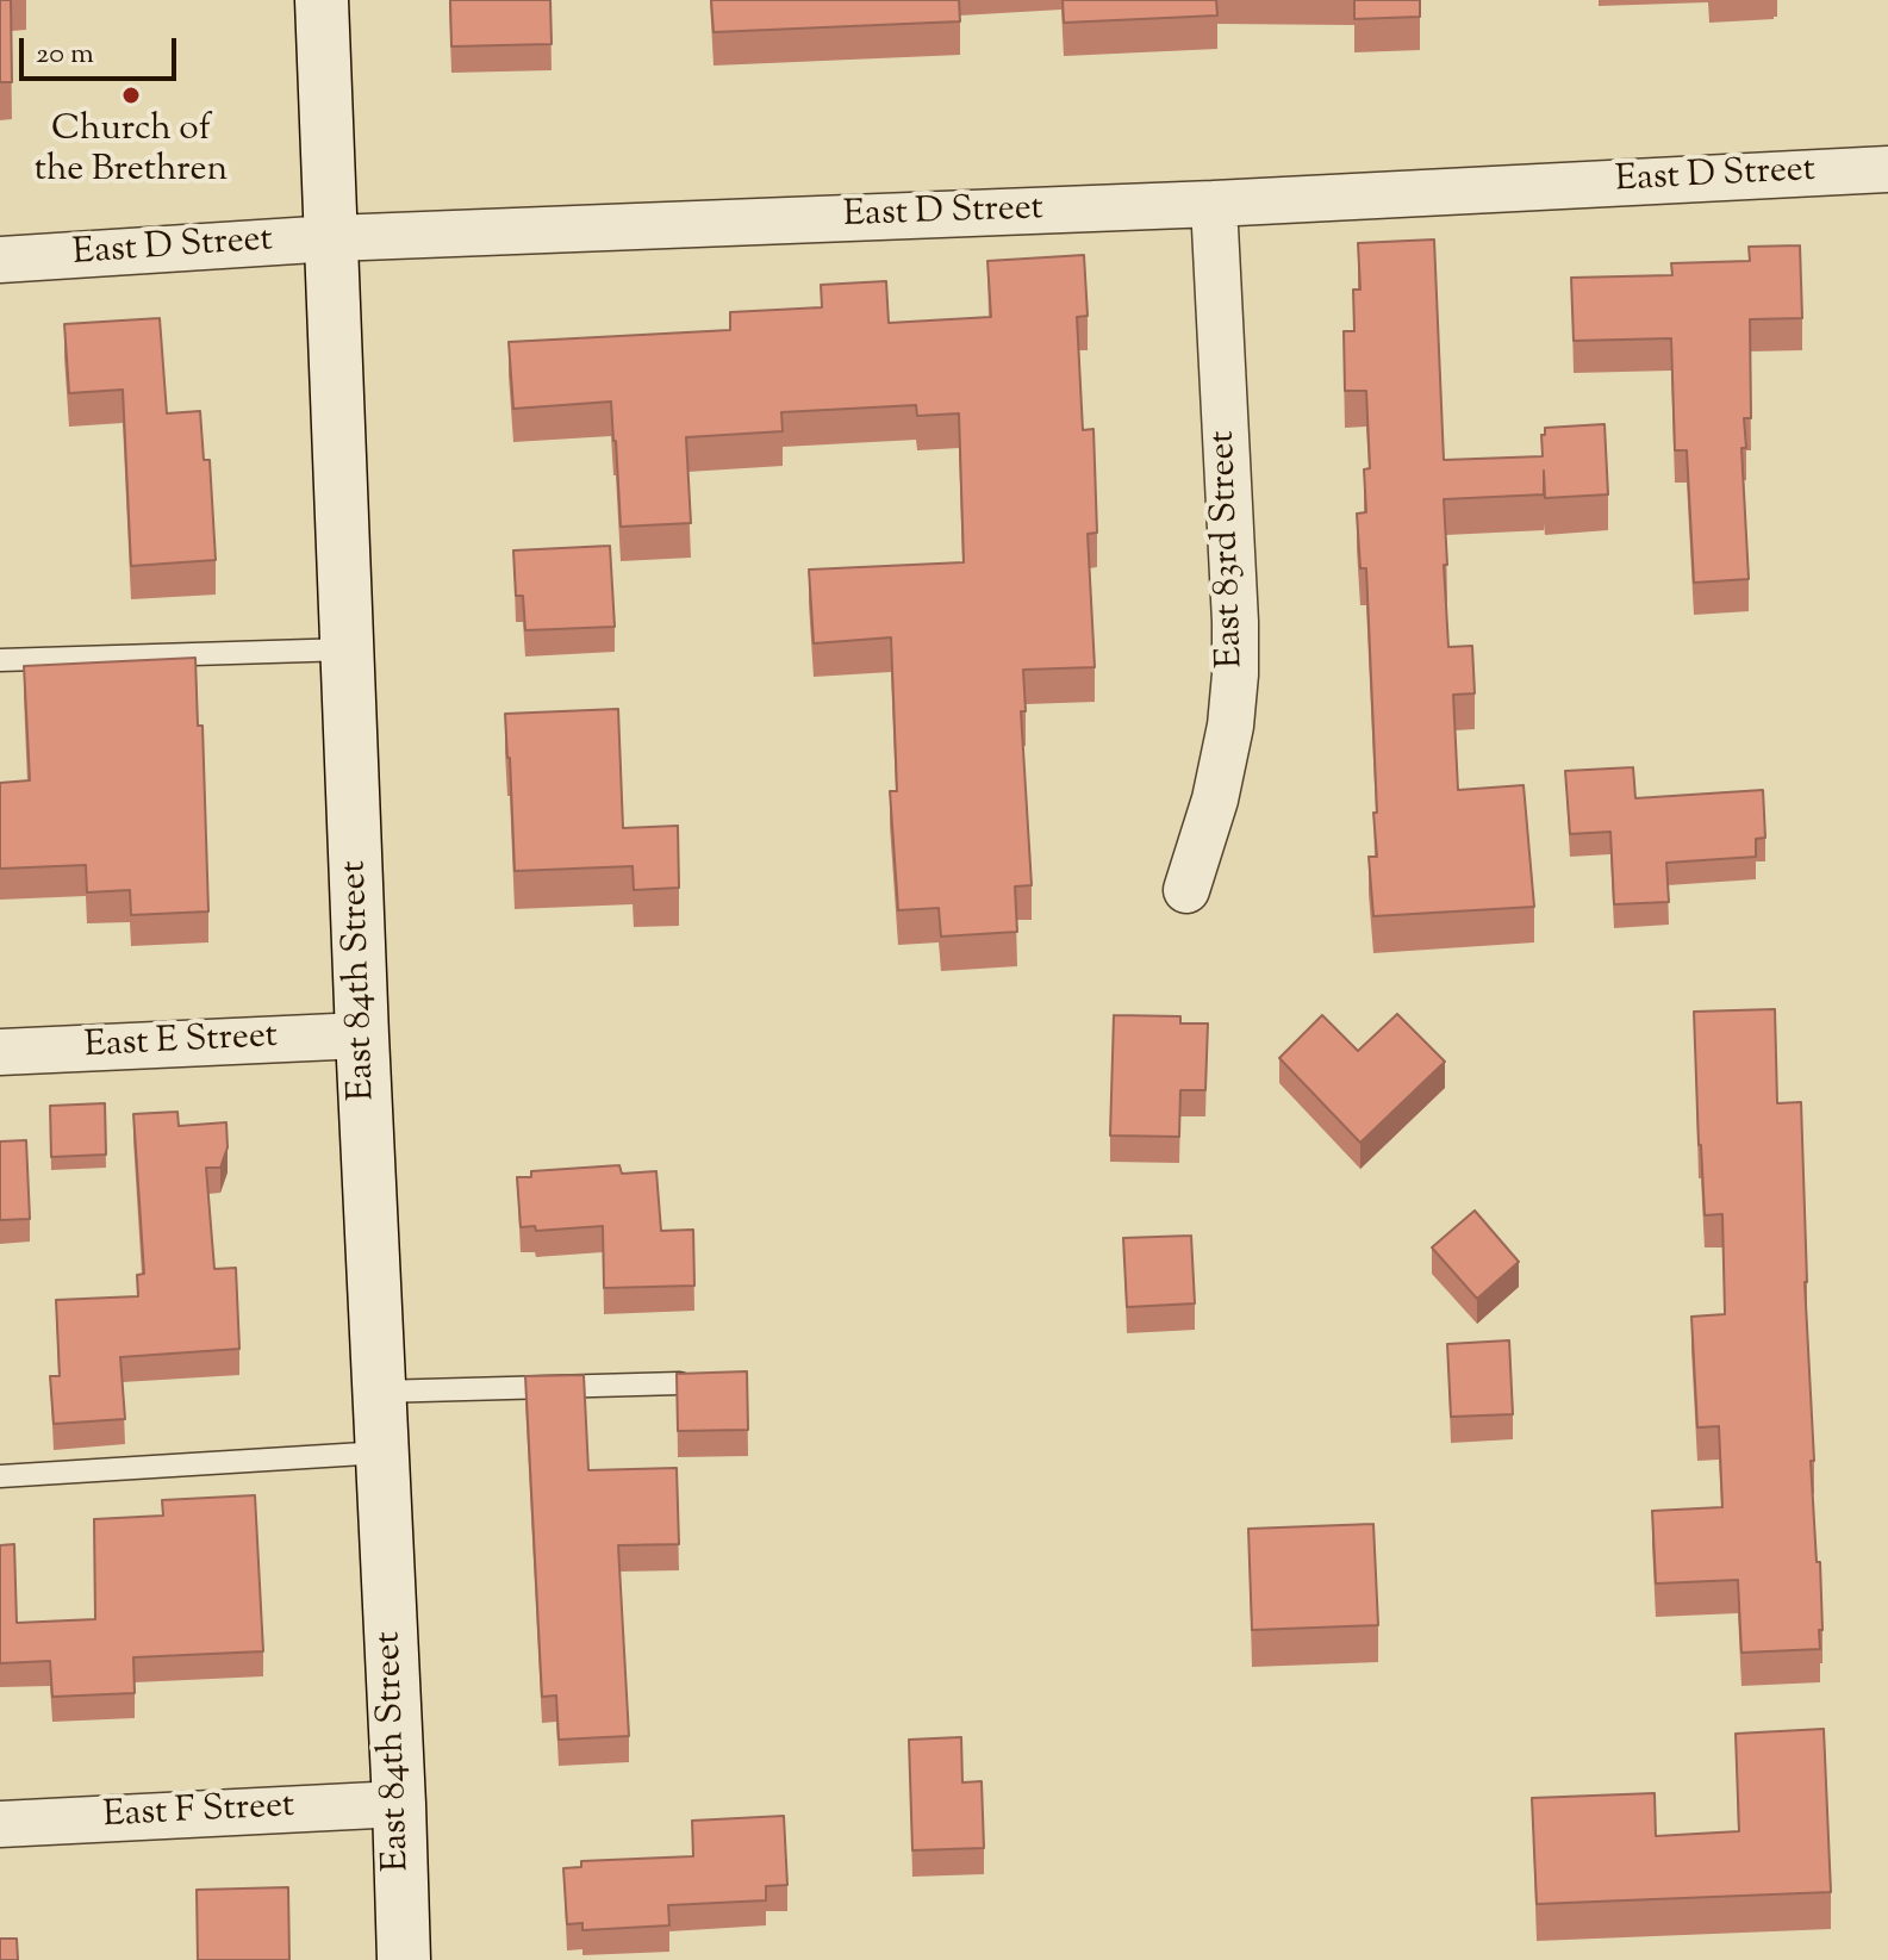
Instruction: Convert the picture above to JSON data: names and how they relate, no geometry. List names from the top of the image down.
{
  "streets": {
    "street": [
      "East D Street",
      "East 83rd Street",
      "East 84th Street",
      "East E Street",
      "East F Street"
    ]
  },
  "crossings": [
    ["East D Street", "East 83rd Street"],
    ["East D Street", "East 84th Street"],
    ["East 84th Street", "East E Street"],
    ["East 84th Street", "East F Street"]
  ],
  "places": ["Church of the Brethren"],
  "scale_bar": "20 m"
}
